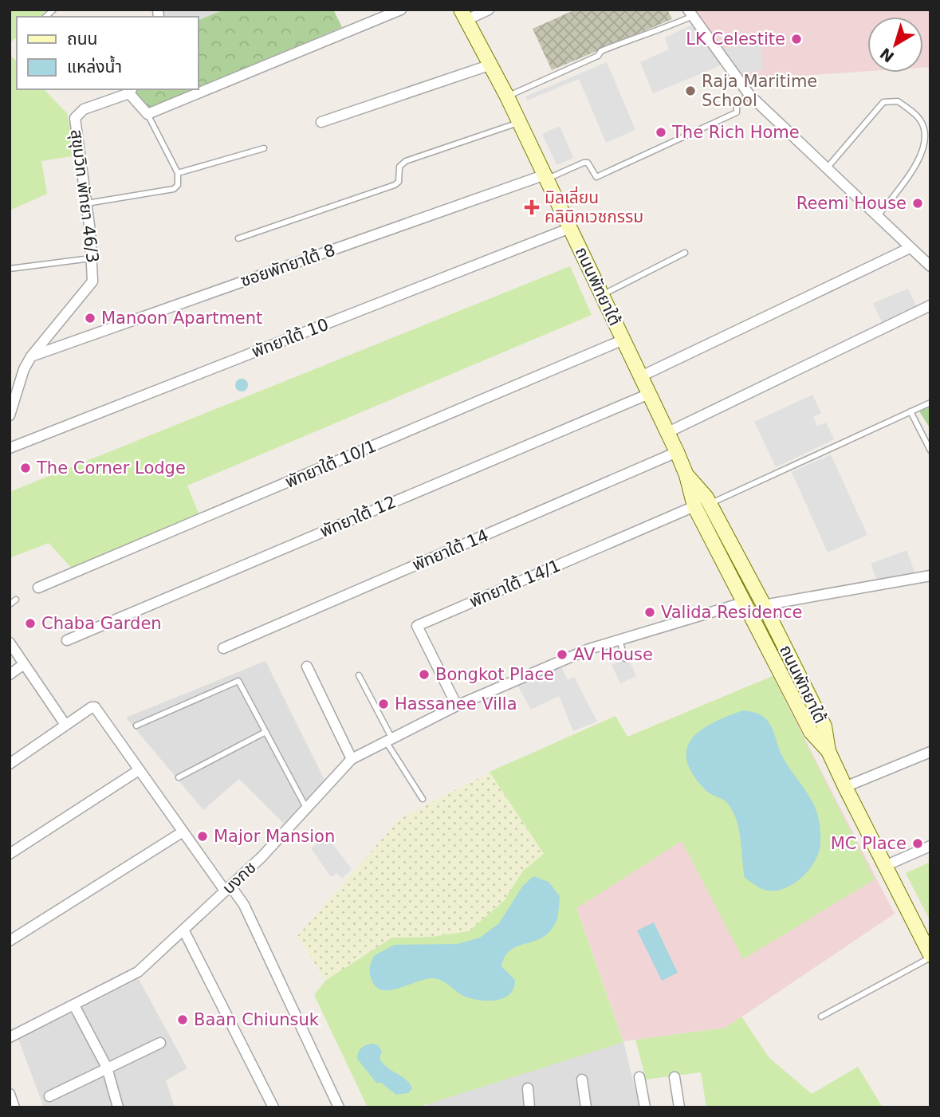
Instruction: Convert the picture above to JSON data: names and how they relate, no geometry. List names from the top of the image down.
{
  "streets": {
    "main road": ["ถนนพัทยาใต้"],
    "street": [
      "สุขุมวิท พัทยา 46/3",
      "ซอยพัทยาใต้ 8",
      "พัทยาใต้ 10",
      "พัทยาใต้ 10/1",
      "พัทยาใต้ 12",
      "พัทยาใต้ 14",
      "พัทยาใต้ 14/1",
      "บงกช"
    ]
  },
  "crossings": [
    ["สุขุมวิท พัทยา 46/3", "ซอยพัทยาใต้ 8"],
    ["ซอยพัทยาใต้ 8", "ถนนพัทยาใต้"],
    ["ถนนพัทยาใต้", "พัทยาใต้ 10"],
    ["ถนนพัทยาใต้", "พัทยาใต้ 10/1"],
    ["ถนนพัทยาใต้", "พัทยาใต้ 12"],
    ["ถนนพัทยาใต้", "พัทยาใต้ 14"],
    ["ถนนพัทยาใต้", "พัทยาใต้ 14/1"],
    ["ถนนพัทยาใต้", "บงกช"],
    ["พัทยาใต้ 14/1", "บงกช"]
  ],
  "places": {
    "other": [
      "LK Celestite",
      "Raja Maritime School",
      "The Rich Home",
      "Reemi House",
      "Manoon Apartment",
      "The Corner Lodge",
      "Valida Residence",
      "Chaba Garden",
      "AV House",
      "Bongkot Place",
      "Hassanee Villa",
      "Major Mansion",
      "MC Place",
      "Baan Chiunsuk"
    ],
    "health": ["มิลเลี่ยน คลินิกเวชกรรม"]
  },
  "legend": ["ถนน", "แหล่งน้ำ"],
  "north": "bottom left"
}
